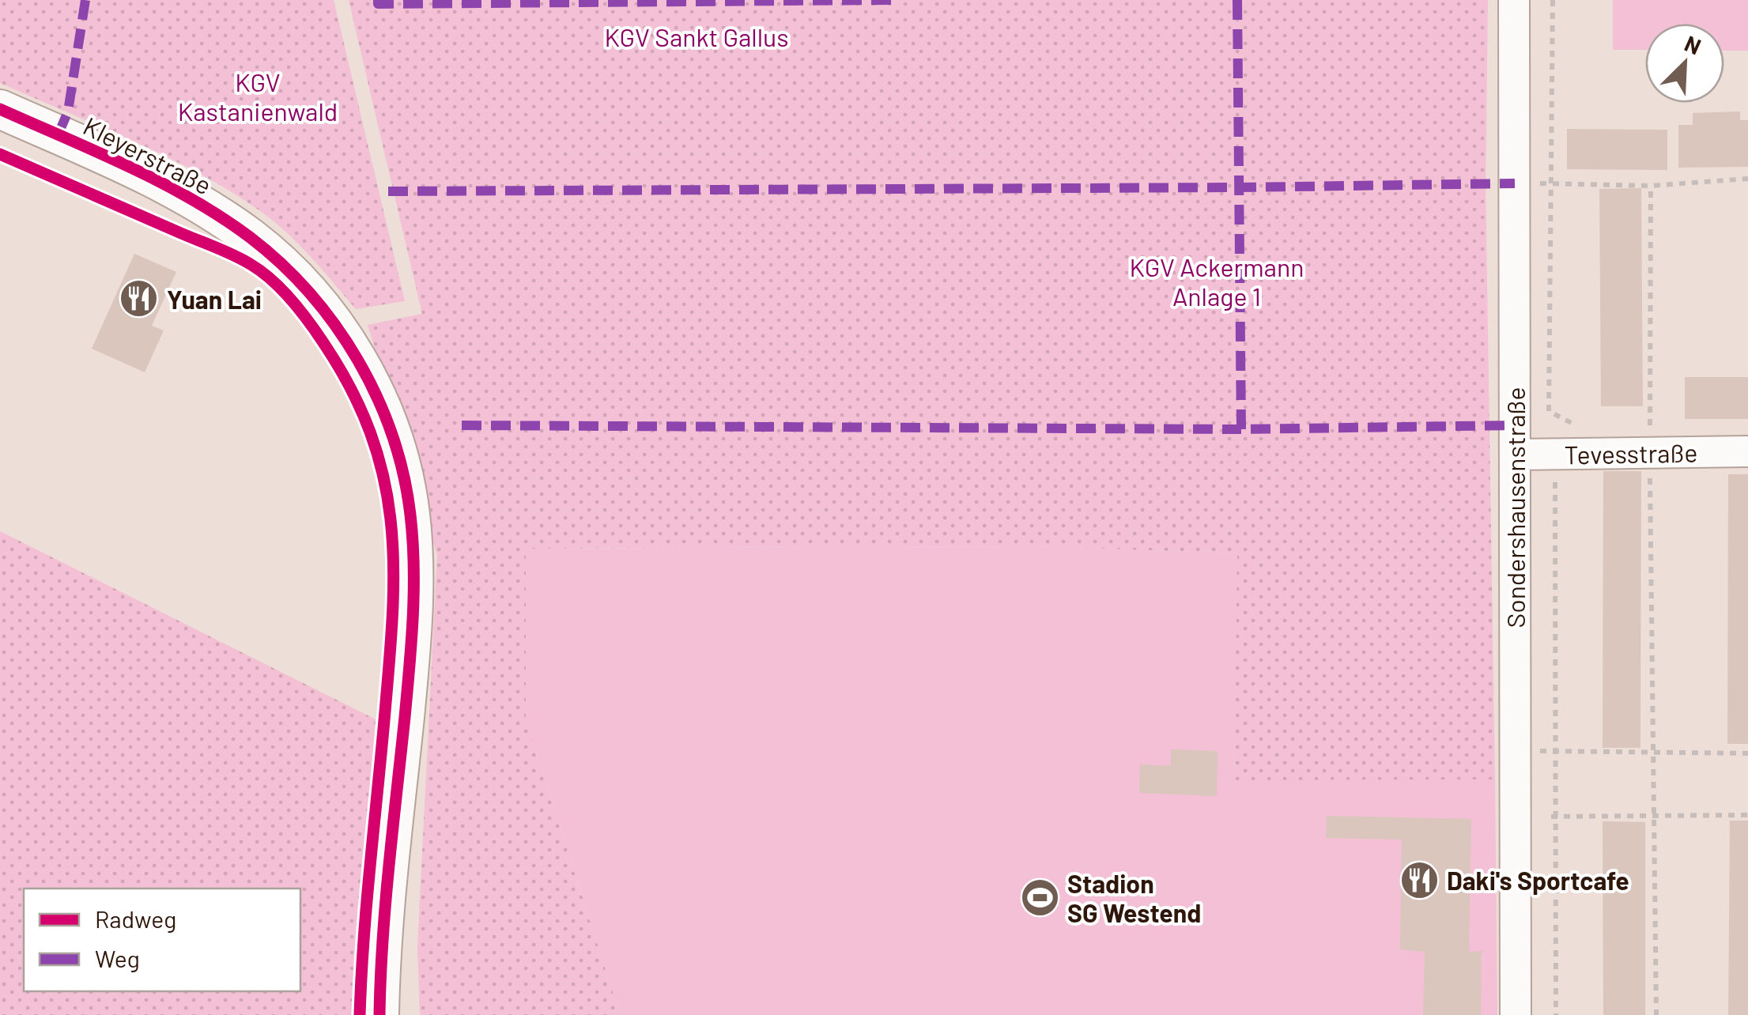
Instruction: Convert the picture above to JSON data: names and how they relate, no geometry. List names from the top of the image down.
{
  "streets": {
    "street": ["Kleyerstraße", "Tevesstraße", "Sondershausenstraße"]
  },
  "crossings": [
    ["Tevesstraße", "Sondershausenstraße"]
  ],
  "parks": ["KGV Sankt Gallus", "KGV Kastanienwald", "KGV Ackermann Anlage 1"],
  "places": {
    "restaurant": ["Yuan Lai", "Daki's Sportcafe"],
    "sports": ["Stadion SG Westend"]
  },
  "legend": ["Radweg", "Weg"],
  "north": "top right"
}
